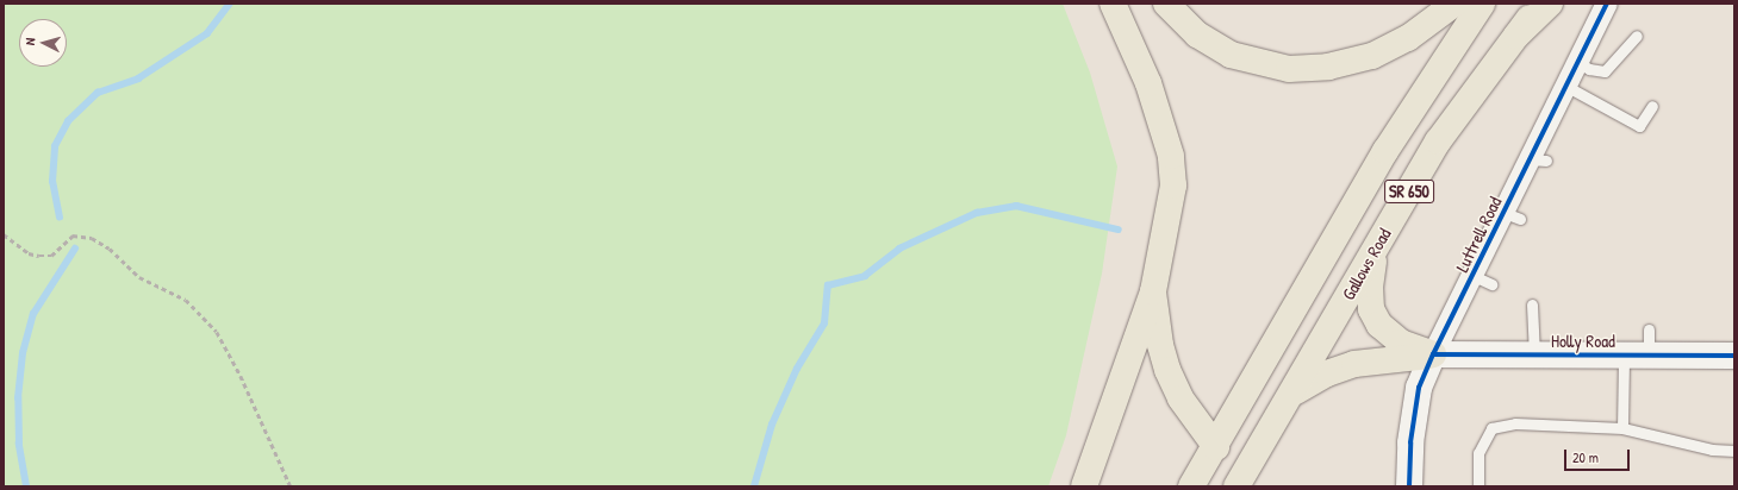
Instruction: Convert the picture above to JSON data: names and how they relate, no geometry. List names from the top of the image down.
{
  "streets": {
    "main road": ["SR 650", "Gallows Road"],
    "street": ["Luttrell Road", "Holly Road"]
  },
  "crossings": [
    ["Luttrell Road", "Holly Road"]
  ],
  "scale_bar": "20 m",
  "north": "left"
}
